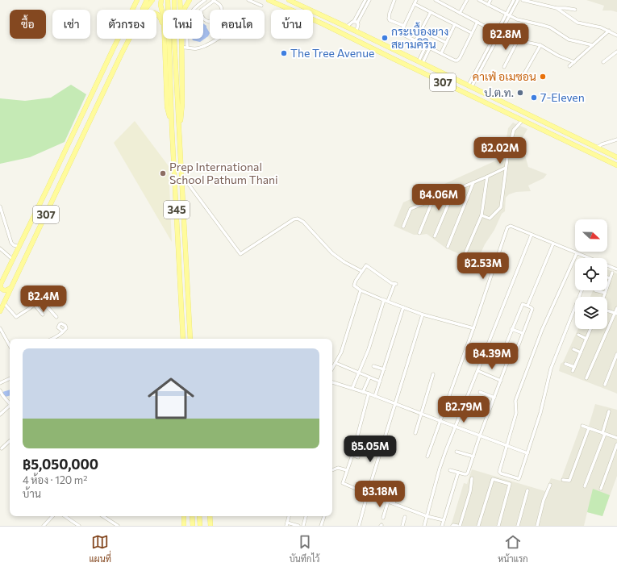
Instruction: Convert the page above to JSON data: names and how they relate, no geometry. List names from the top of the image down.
{
  "streets": {
    "main road": ["307", "345"]
  },
  "places": [
    "กระเบื้องยาง สยามคิริน",
    "The Tree Avenue",
    "คาเฟ่ อเมซอน",
    "ป.ต.ท.",
    "7-Eleven",
    "Prep International School Pathum Thani"
  ],
  "north": "right",
  "page": {
    "chip": [
      "ซื้อ",
      "เช่า",
      "ตัวกรอง",
      "ใหม่",
      "คอนโด",
      "บ้าน"
    ],
    "price": [
      "฿2.8M",
      "฿2.02M",
      "฿4.06M",
      "฿2.53M",
      "฿2.4M",
      "฿4.39M",
      "฿2.79M",
      "฿5.05M",
      "฿3.18M"
    ],
    "list": [
      {
        "name": "฿5,050,000",
        "note": "4 ห้อง · 120 m² · บ้าน"
      }
    ],
    "tabs": ["แผนที่", "บันทึกไว้", "หน้าแรก"]
  }
}
